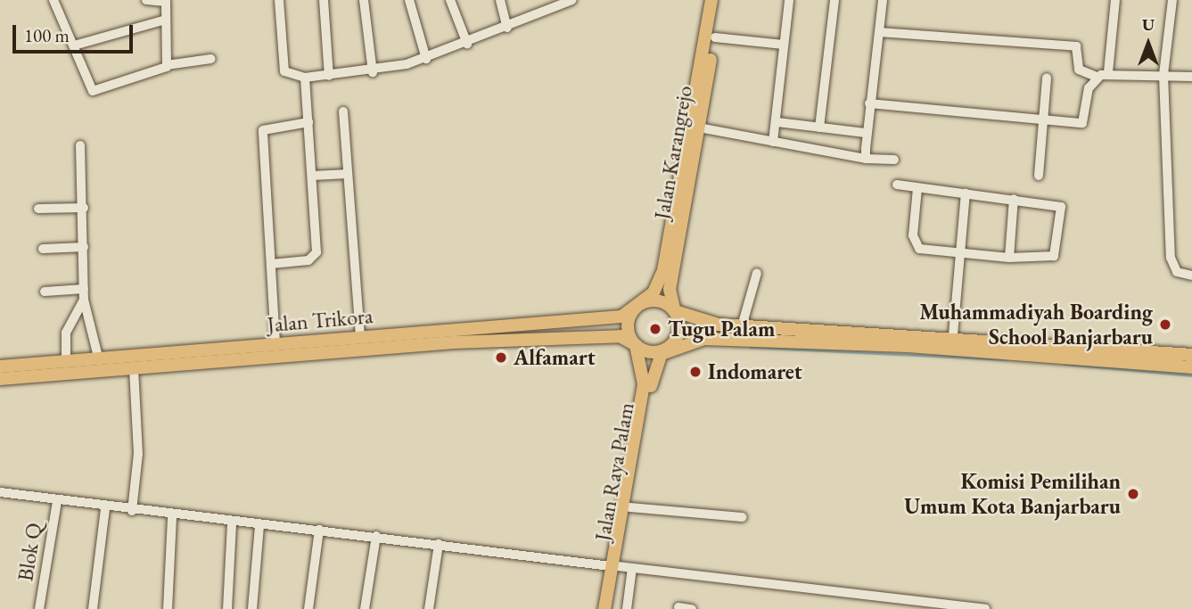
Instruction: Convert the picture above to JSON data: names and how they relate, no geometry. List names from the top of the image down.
{
  "streets": {
    "main road": ["Jalan Karangrejo", "Jalan Trikora", "Jalan Raya Palam"],
    "street": ["Blok Q"]
  },
  "crossings": [
    ["Jalan Karangrejo", "Jalan Trikora"],
    ["Jalan Karangrejo", "Jalan Raya Palam"],
    ["Jalan Trikora", "Jalan Raya Palam"]
  ],
  "places": [
    "Muhammadiyah Boarding School Banjarbaru",
    "Tugu Palam",
    "Alfamart",
    "Indomaret",
    "Komisi Pemilihan Umum Kota Banjarbaru"
  ],
  "scale_bar": "100 m",
  "north": "top"
}
